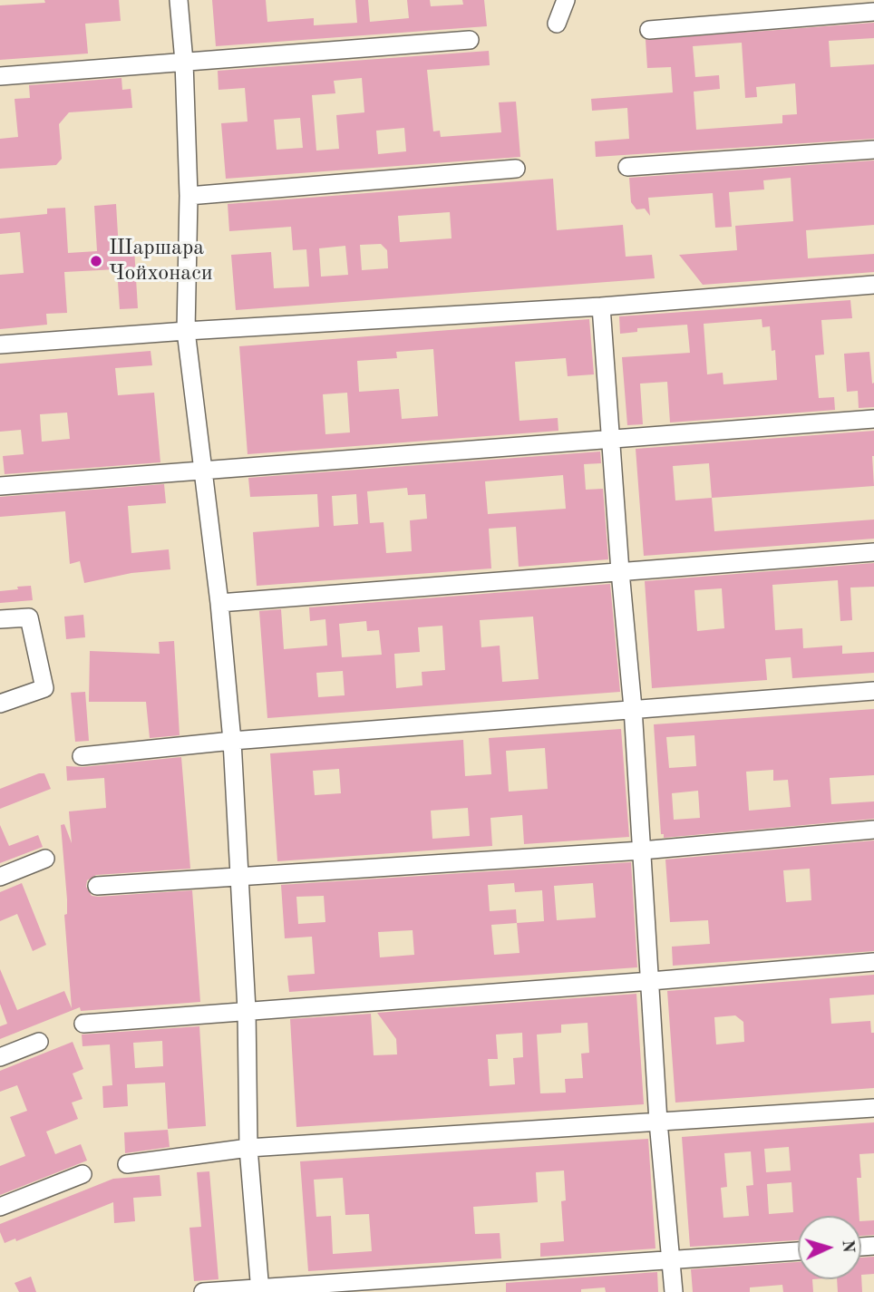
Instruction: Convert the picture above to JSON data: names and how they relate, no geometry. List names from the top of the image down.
{
  "places": ["Шаршара Чойхонаси"],
  "north": "right"
}
